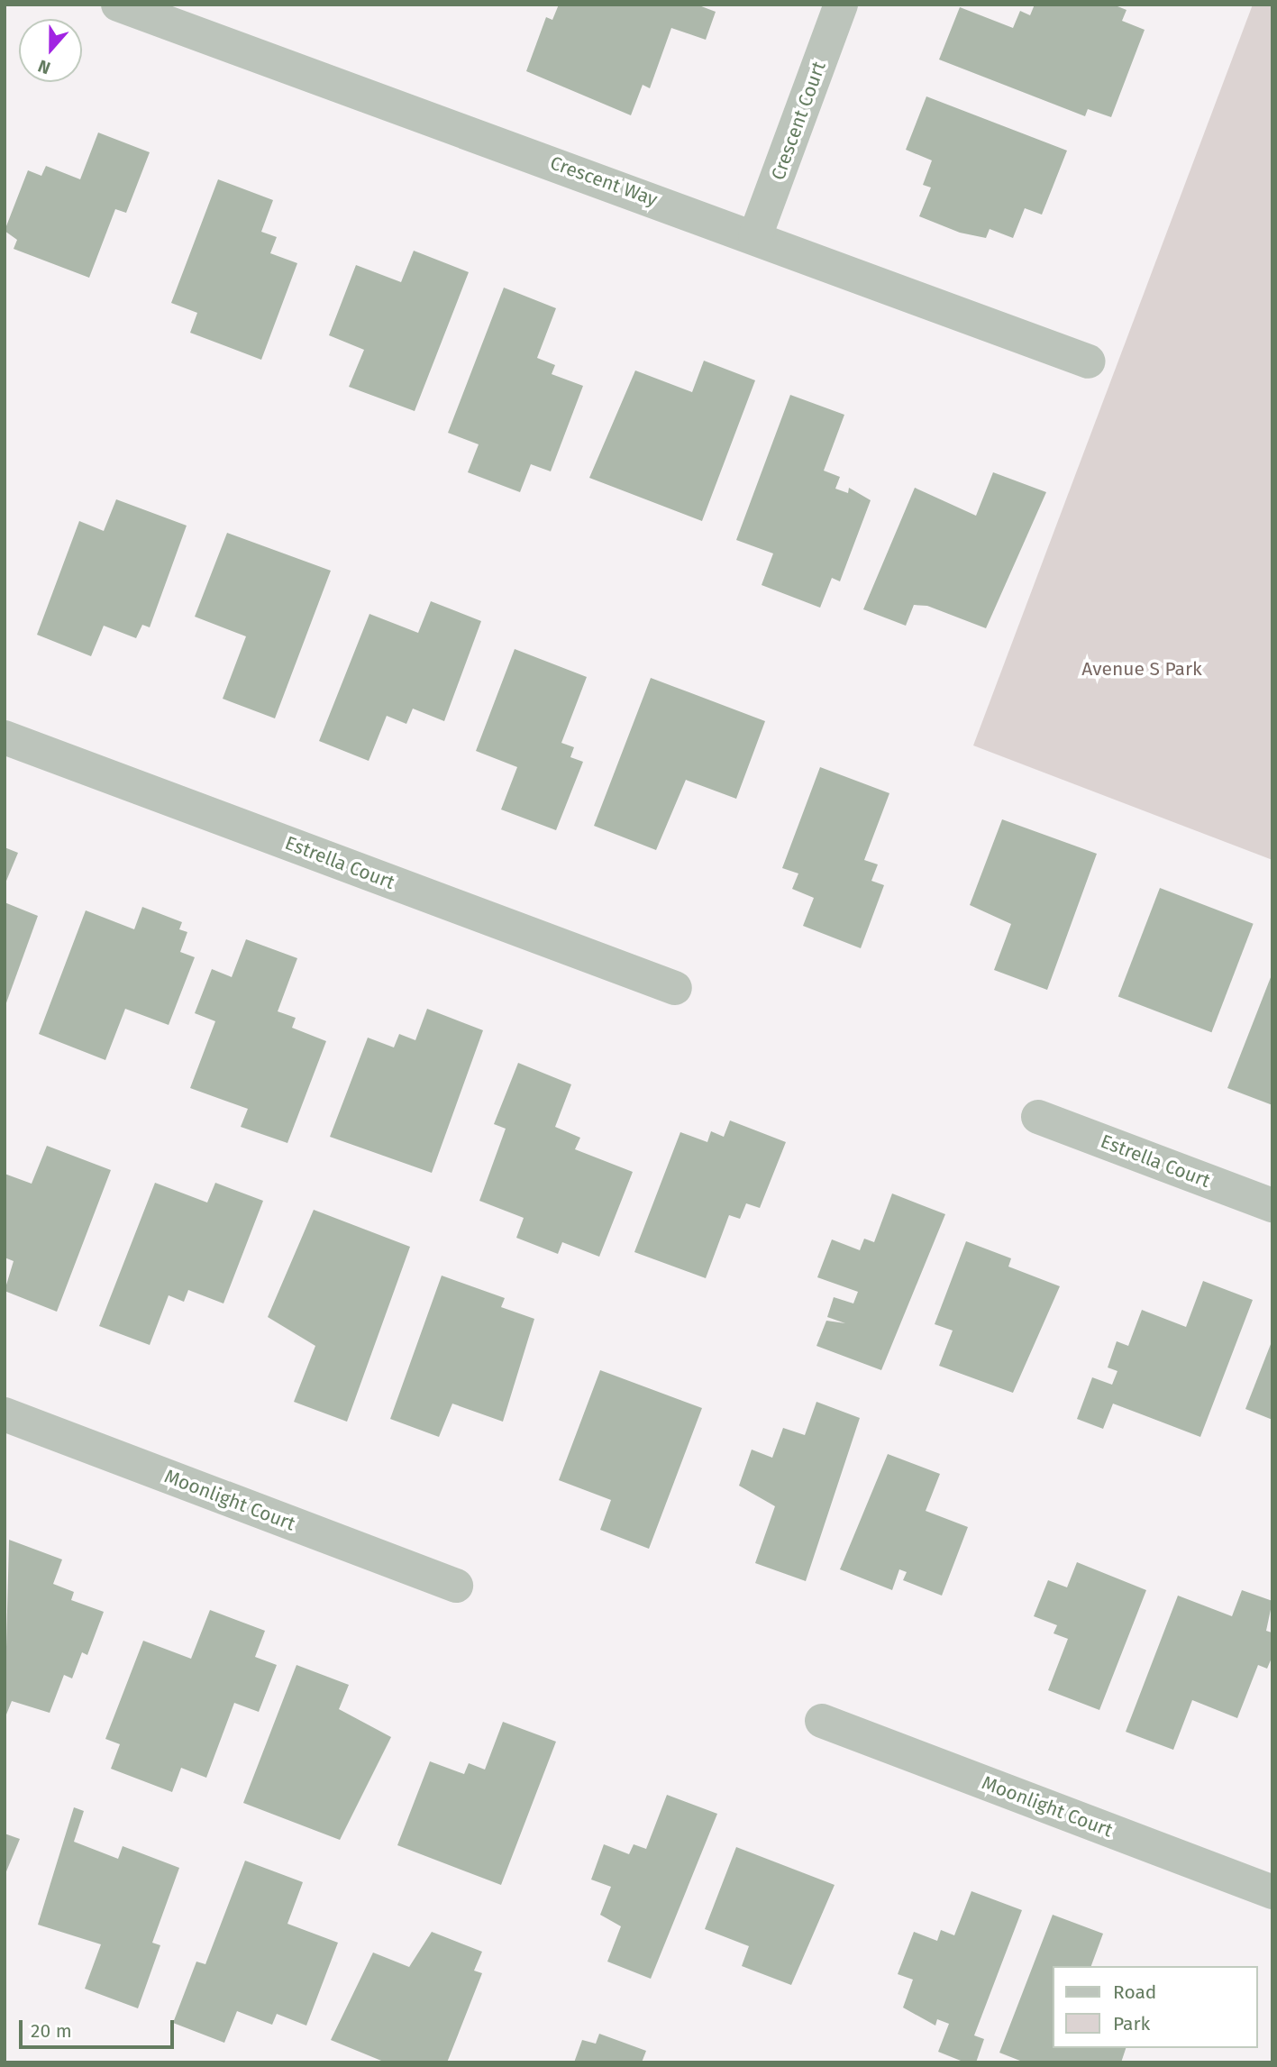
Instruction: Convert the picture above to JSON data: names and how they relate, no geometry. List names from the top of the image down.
{
  "streets": {
    "street": [
      "Crescent Court",
      "Crescent Way",
      "Estrella Court",
      "Moonlight Court"
    ]
  },
  "crossings": [
    ["Crescent Court", "Crescent Way"]
  ],
  "parks": ["Avenue S Park"],
  "legend": ["Road", "Park"],
  "scale_bar": "20 m",
  "north": "bottom"
}
